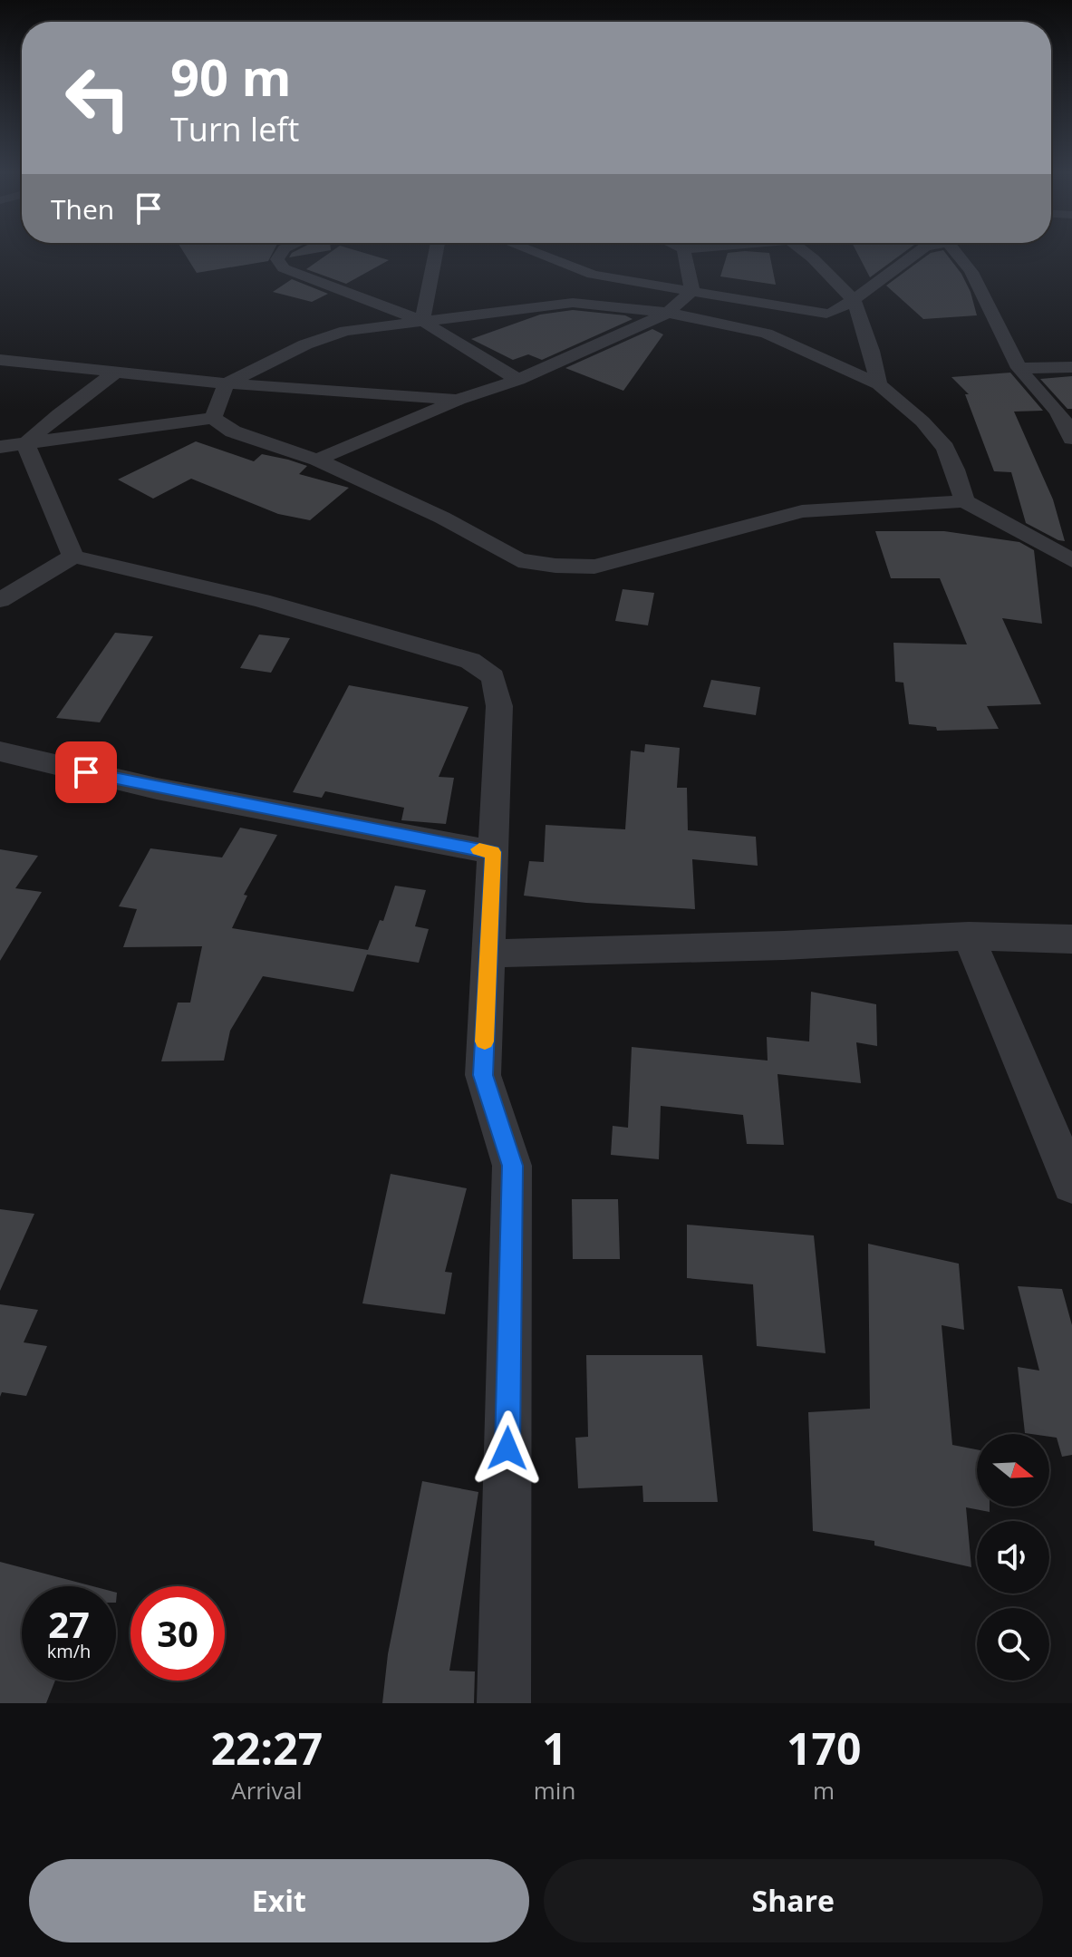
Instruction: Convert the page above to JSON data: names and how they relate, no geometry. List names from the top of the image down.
{
  "north": "right",
  "page": {
    "turn": ["90 m", "Turn left"],
    "then": "Then",
    "speed": "27 km/h",
    "limit": "30",
    "eta": [
      "22:27",
      "Arrival",
      "1",
      "min",
      "170",
      "m"
    ],
    "buttons": ["Exit", "Share"]
  }
}
